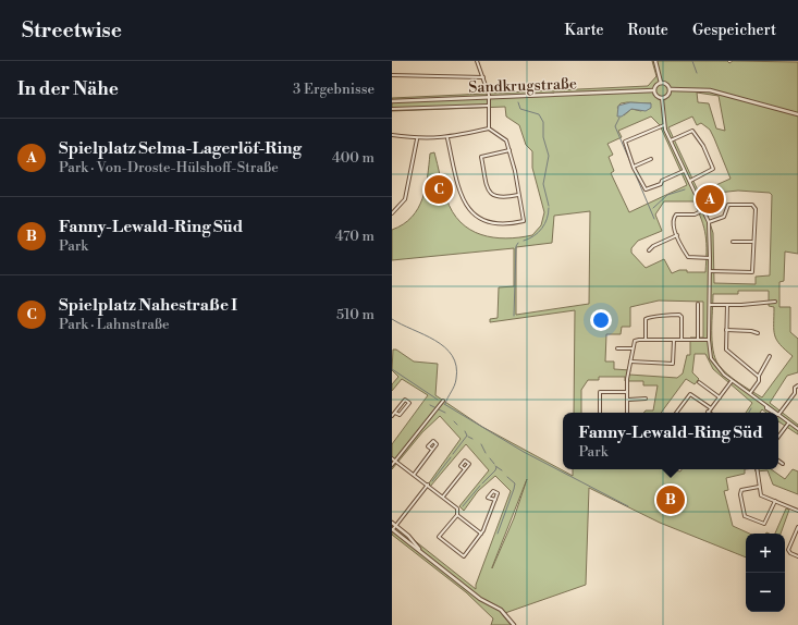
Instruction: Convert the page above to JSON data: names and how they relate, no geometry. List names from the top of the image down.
{
  "streets": {
    "street": ["Sandkrugstraße"]
  },
  "page": {
    "header": "Streetwise",
    "nav": ["Karte", "Route", "Gespeichert"],
    "heading": ["In der Nähe", "3 Ergebnisse"],
    "list": [
      {
        "mark": "A",
        "name": "Spielplatz Selma-Lagerlöf-Ring",
        "note": "Park · Von-Droste-Hülshoff-Straße",
        "value": "400 m"
      },
      {
        "mark": "B",
        "name": "Fanny-Lewald-Ring Süd",
        "note": "Park",
        "value": "470 m"
      },
      {
        "mark": "C",
        "name": "Spielplatz Nahestraße I",
        "note": "Park · Lahnstraße",
        "value": "510 m"
      }
    ],
    "pins": ["C", "A", "B"],
    "popup": ["Fanny-Lewald-Ring Süd", "Park"],
    "map_buttons": ["+", "−"]
  }
}
